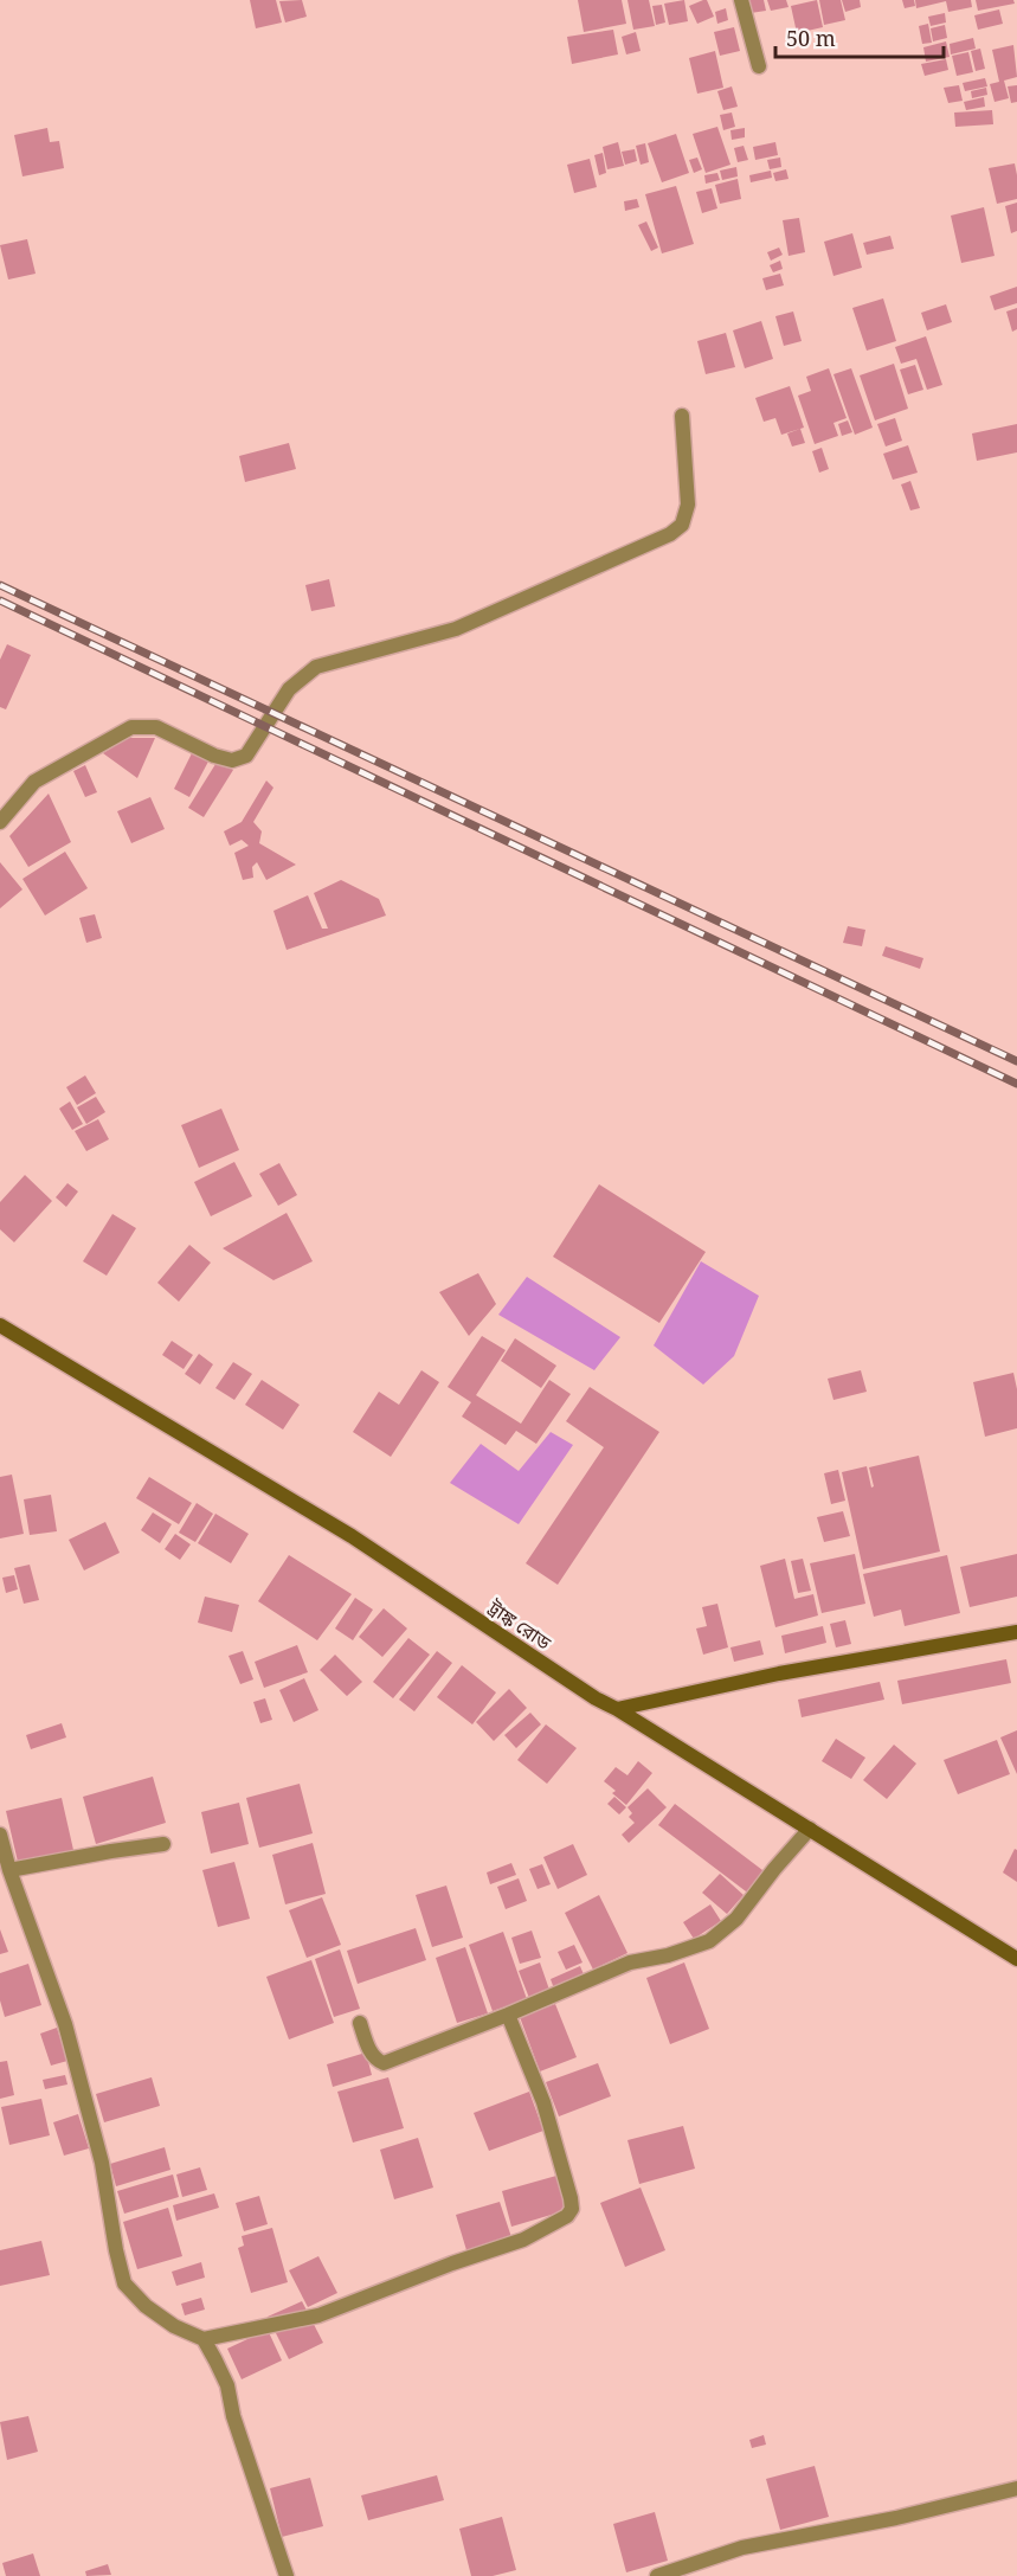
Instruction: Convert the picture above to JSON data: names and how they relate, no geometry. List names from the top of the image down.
{
  "streets": {
    "main road": ["ট্রাঙ্ক রোড"]
  },
  "scale_bar": "50 m"
}
